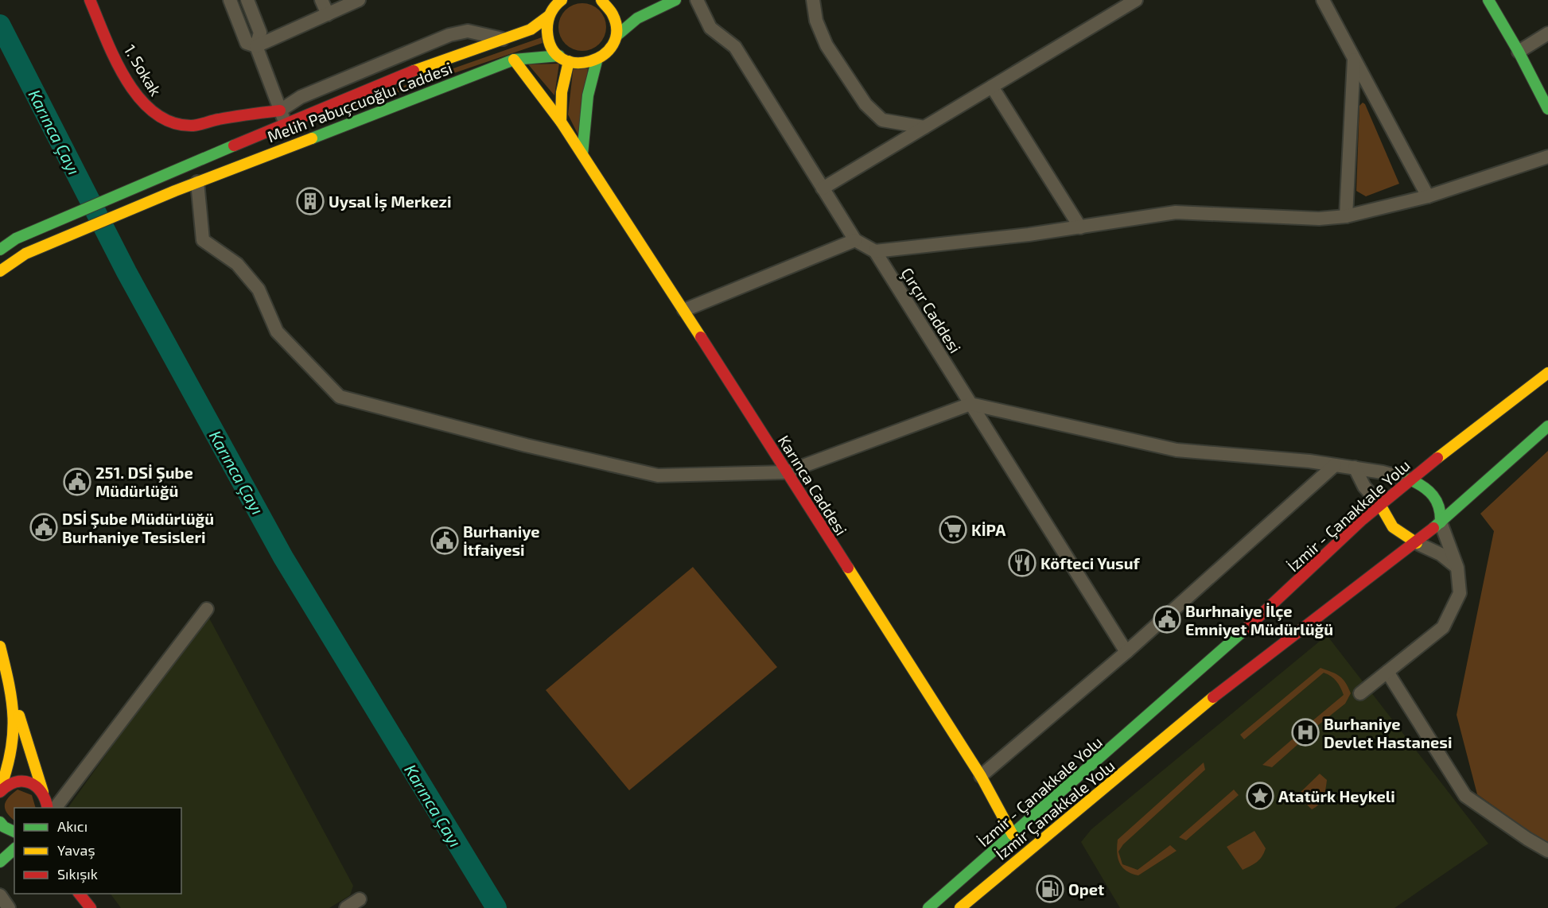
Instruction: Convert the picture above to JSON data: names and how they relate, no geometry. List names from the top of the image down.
{
  "streets": {
    "main road": [
      "1. Sokak",
      "Melih Pabuçcuoğlu Caddesi",
      "Karınca Caddesi",
      "İzmir - Çanakkale Yolu",
      "İzmir Çanakkale Yolu"
    ],
    "street": ["Çırçır Caddesi"]
  },
  "crossings": [
    ["1. Sokak", "Melih Pabuçcuoğlu Caddesi"],
    ["Melih Pabuçcuoğlu Caddesi", "Karınca Caddesi"],
    ["Karınca Caddesi", "İzmir - Çanakkale Yolu"],
    ["İzmir - Çanakkale Yolu", "İzmir Çanakkale Yolu"]
  ],
  "water": ["Karınca Çayı"],
  "places": {
    "building": ["Uysal İş Merkezi"],
    "public building": [
      "251. DSİ Şube Müdürlüğü",
      "DSİ Şube Müdürlüğü Burhaniye Tesisleri",
      "Burhaniye İtfaiyesi",
      "Burhnaiye İlçe Emniyet Müdürlüğü"
    ],
    "supermarket": ["KİPA"],
    "restaurant": ["Köfteci Yusuf"],
    "hospital": ["Burhaniye Devlet Hastanesi"],
    "place": ["Atatürk Heykeli"],
    "fuel station": ["Opet"]
  },
  "legend": ["Akıcı", "Yavaş", "Sıkışık"]
}
